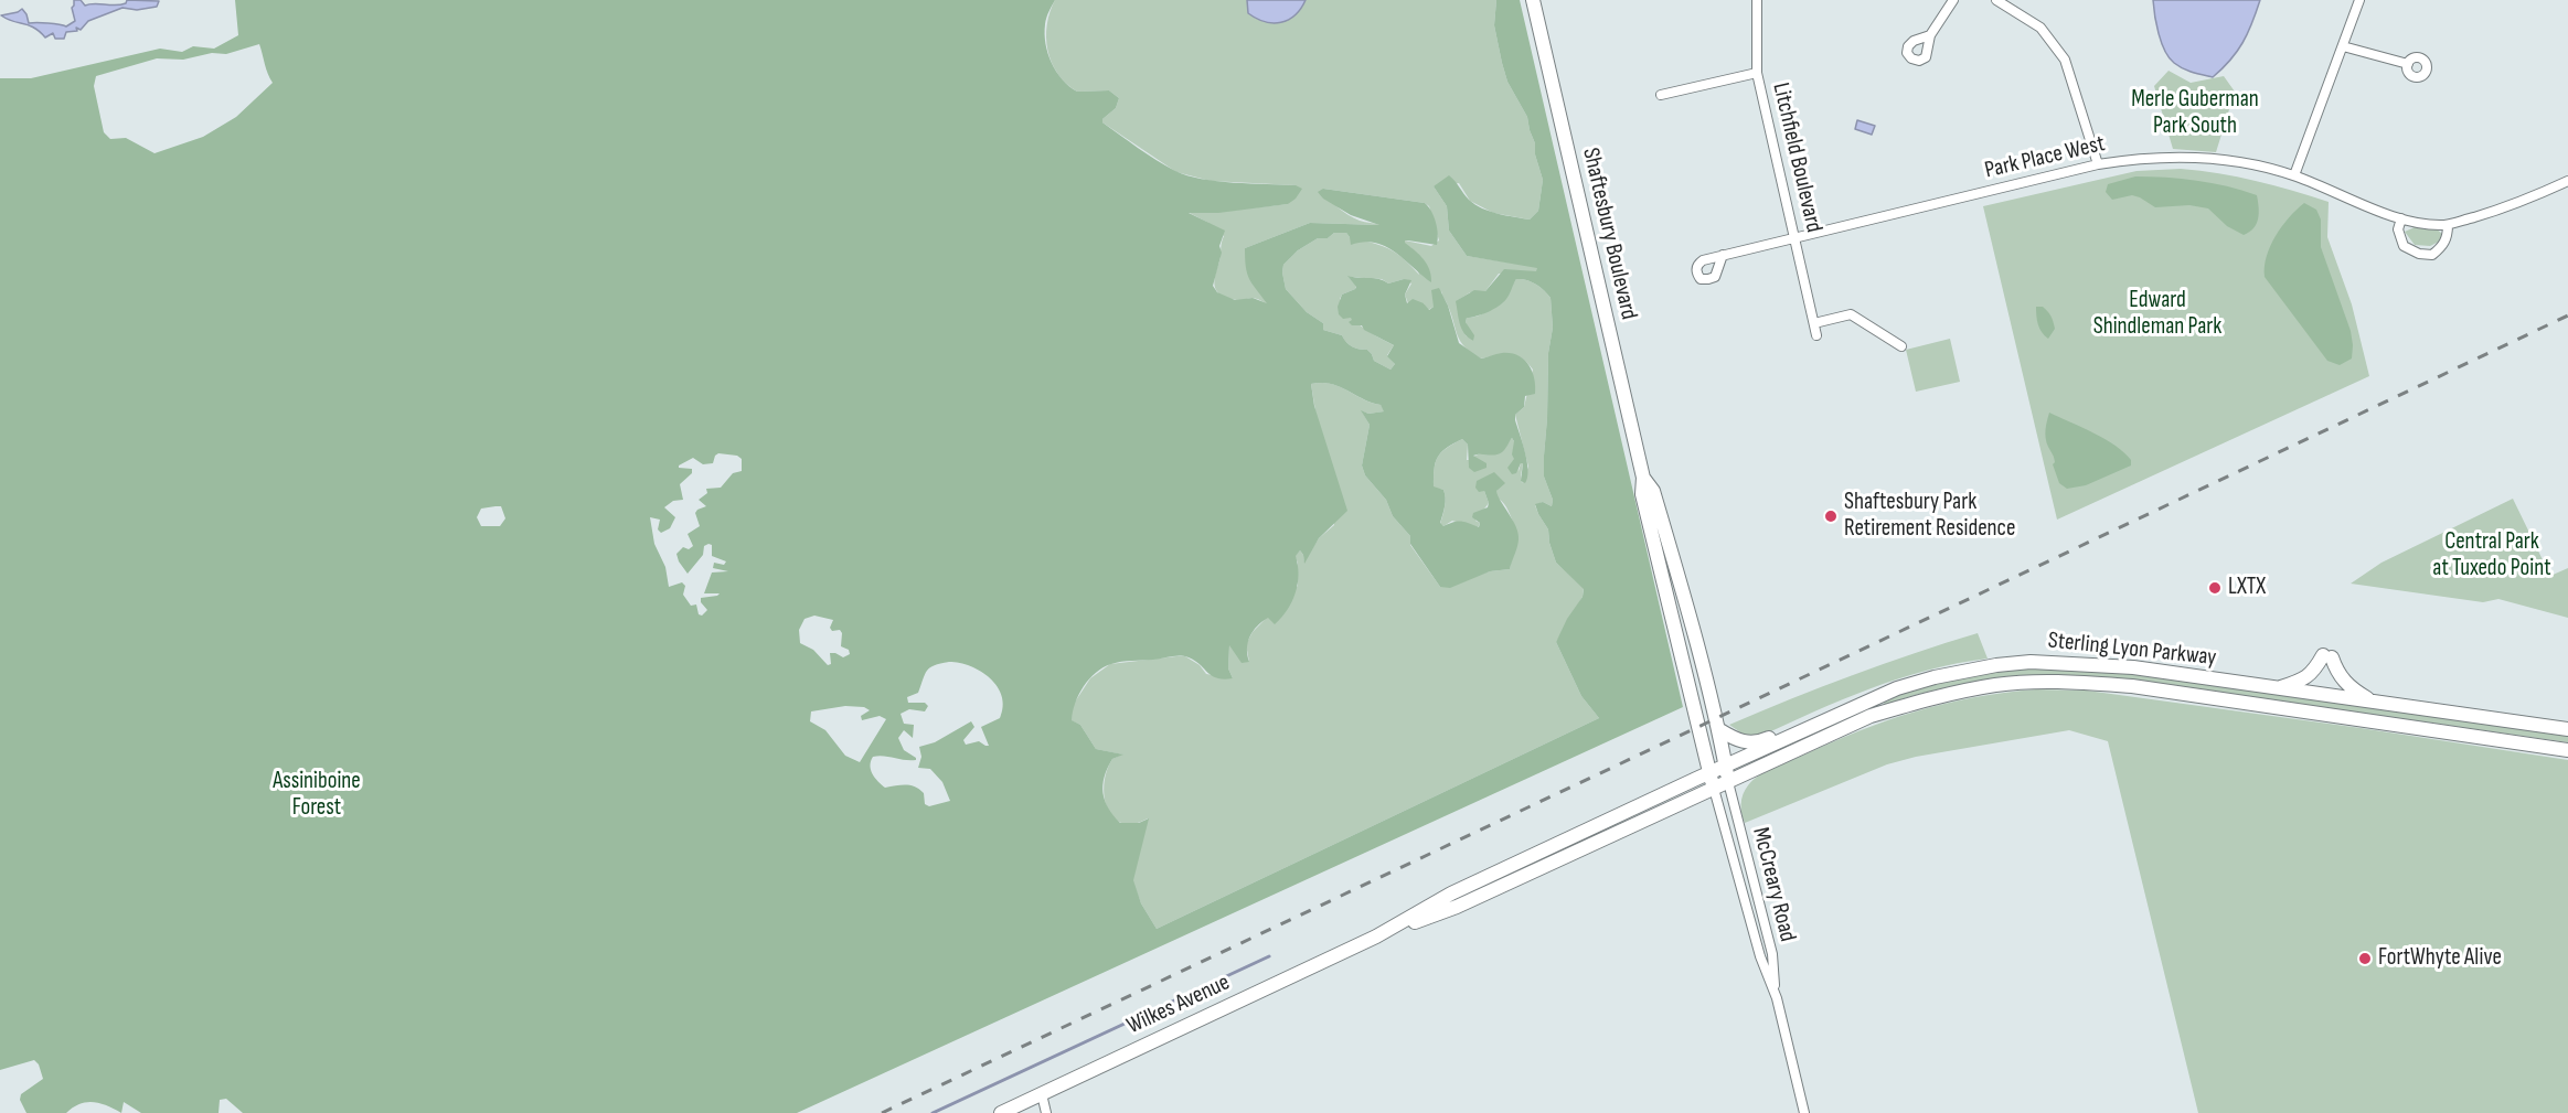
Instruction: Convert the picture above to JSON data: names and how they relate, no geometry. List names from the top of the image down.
{
  "streets": {
    "main road": ["Shaftesbury Boulevard", "Sterling Lyon Parkway", "Wilkes Avenue"],
    "street": ["Litchfield Boulevard", "Park Place West", "McCreary Road"]
  },
  "crossings": [
    ["Litchfield Boulevard", "Park Place West"],
    ["Shaftesbury Boulevard", "Sterling Lyon Parkway"],
    ["Shaftesbury Boulevard", "McCreary Road"],
    ["Shaftesbury Boulevard", "Wilkes Avenue"],
    ["Sterling Lyon Parkway", "McCreary Road"],
    ["Sterling Lyon Parkway", "Wilkes Avenue"],
    ["McCreary Road", "Wilkes Avenue"]
  ],
  "parks": [
    "Merle Guberman Park South",
    "Edward Shindleman Park",
    "Central Park at Tuxedo Point",
    "Assiniboine Forest"
  ],
  "places": ["Shaftesbury Park Retirement Residence", "LXTX", "FortWhyte Alive"]
}
